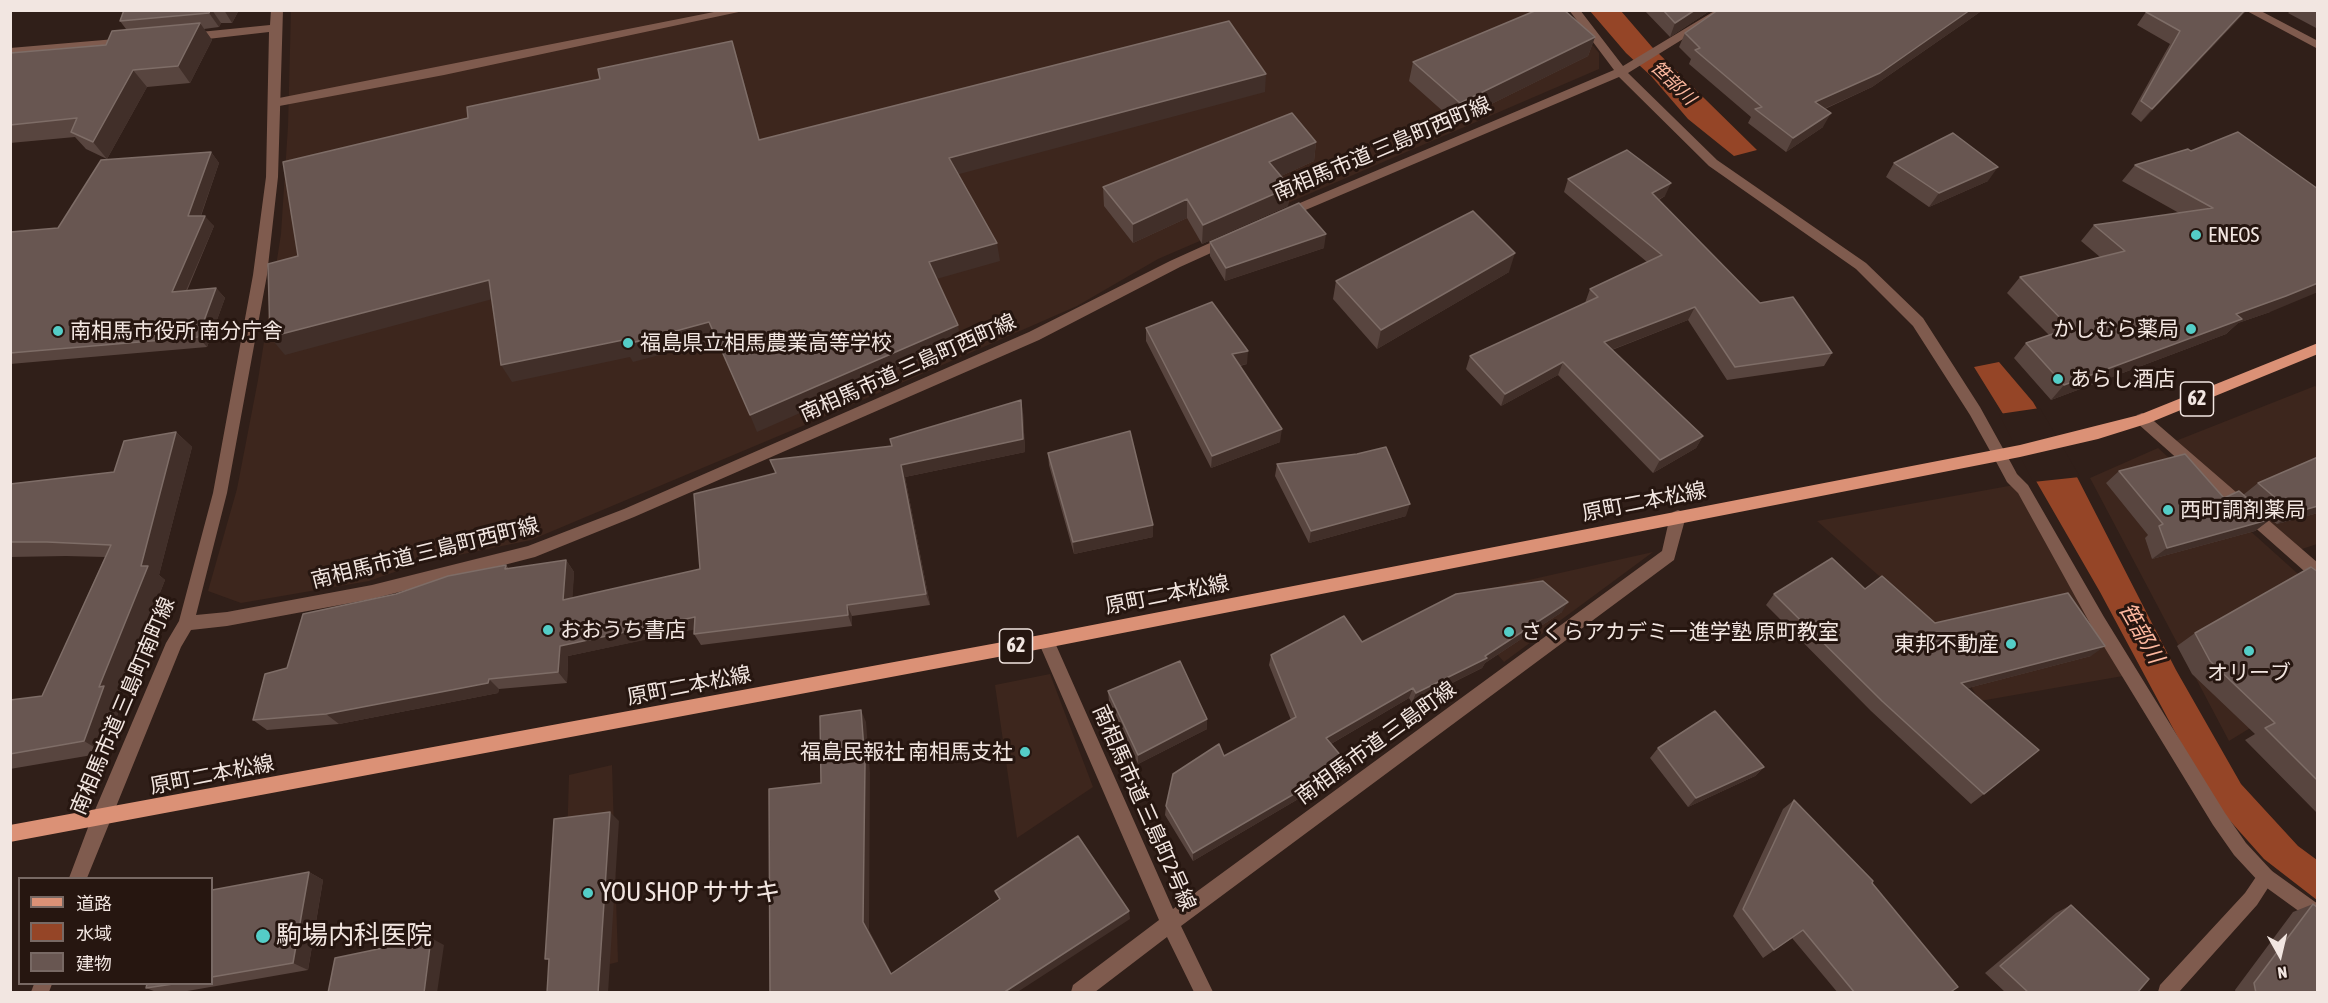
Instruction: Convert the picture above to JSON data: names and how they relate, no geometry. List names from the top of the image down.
{
  "streets": {
    "main road": ["62", "原町二本松線"],
    "street": [
      "南相馬市道 三島町西町線",
      "南相馬市道 三島町南町線",
      "南相馬市道 三島町線",
      "南相馬市道 三島町2号線"
    ]
  },
  "crossings": [
    ["南相馬市道 三島町西町線", "南相馬市道 三島町南町線"],
    ["原町二本松線", "南相馬市道 三島町南町線"],
    ["原町二本松線", "南相馬市道 三島町線"],
    ["原町二本松線", "南相馬市道 三島町2号線"],
    ["南相馬市道 三島町線", "南相馬市道 三島町2号線"]
  ],
  "water": ["笹部川"],
  "places": [
    "ENEOS",
    "かしむら薬局",
    "南相馬市役所 南分庁舎",
    "福島県立相馬農業高等学校",
    "あらし酒店",
    "西町調剤薬局",
    "おおうち書店",
    "さくらアカデミー進学塾 原町教室",
    "東邦不動産",
    "オリーブ",
    "福島民報社 南相馬支社",
    "YOU SHOP ササキ",
    "駒場内科医院"
  ],
  "legend": ["道路", "水域", "建物"],
  "north": "bottom"
}
